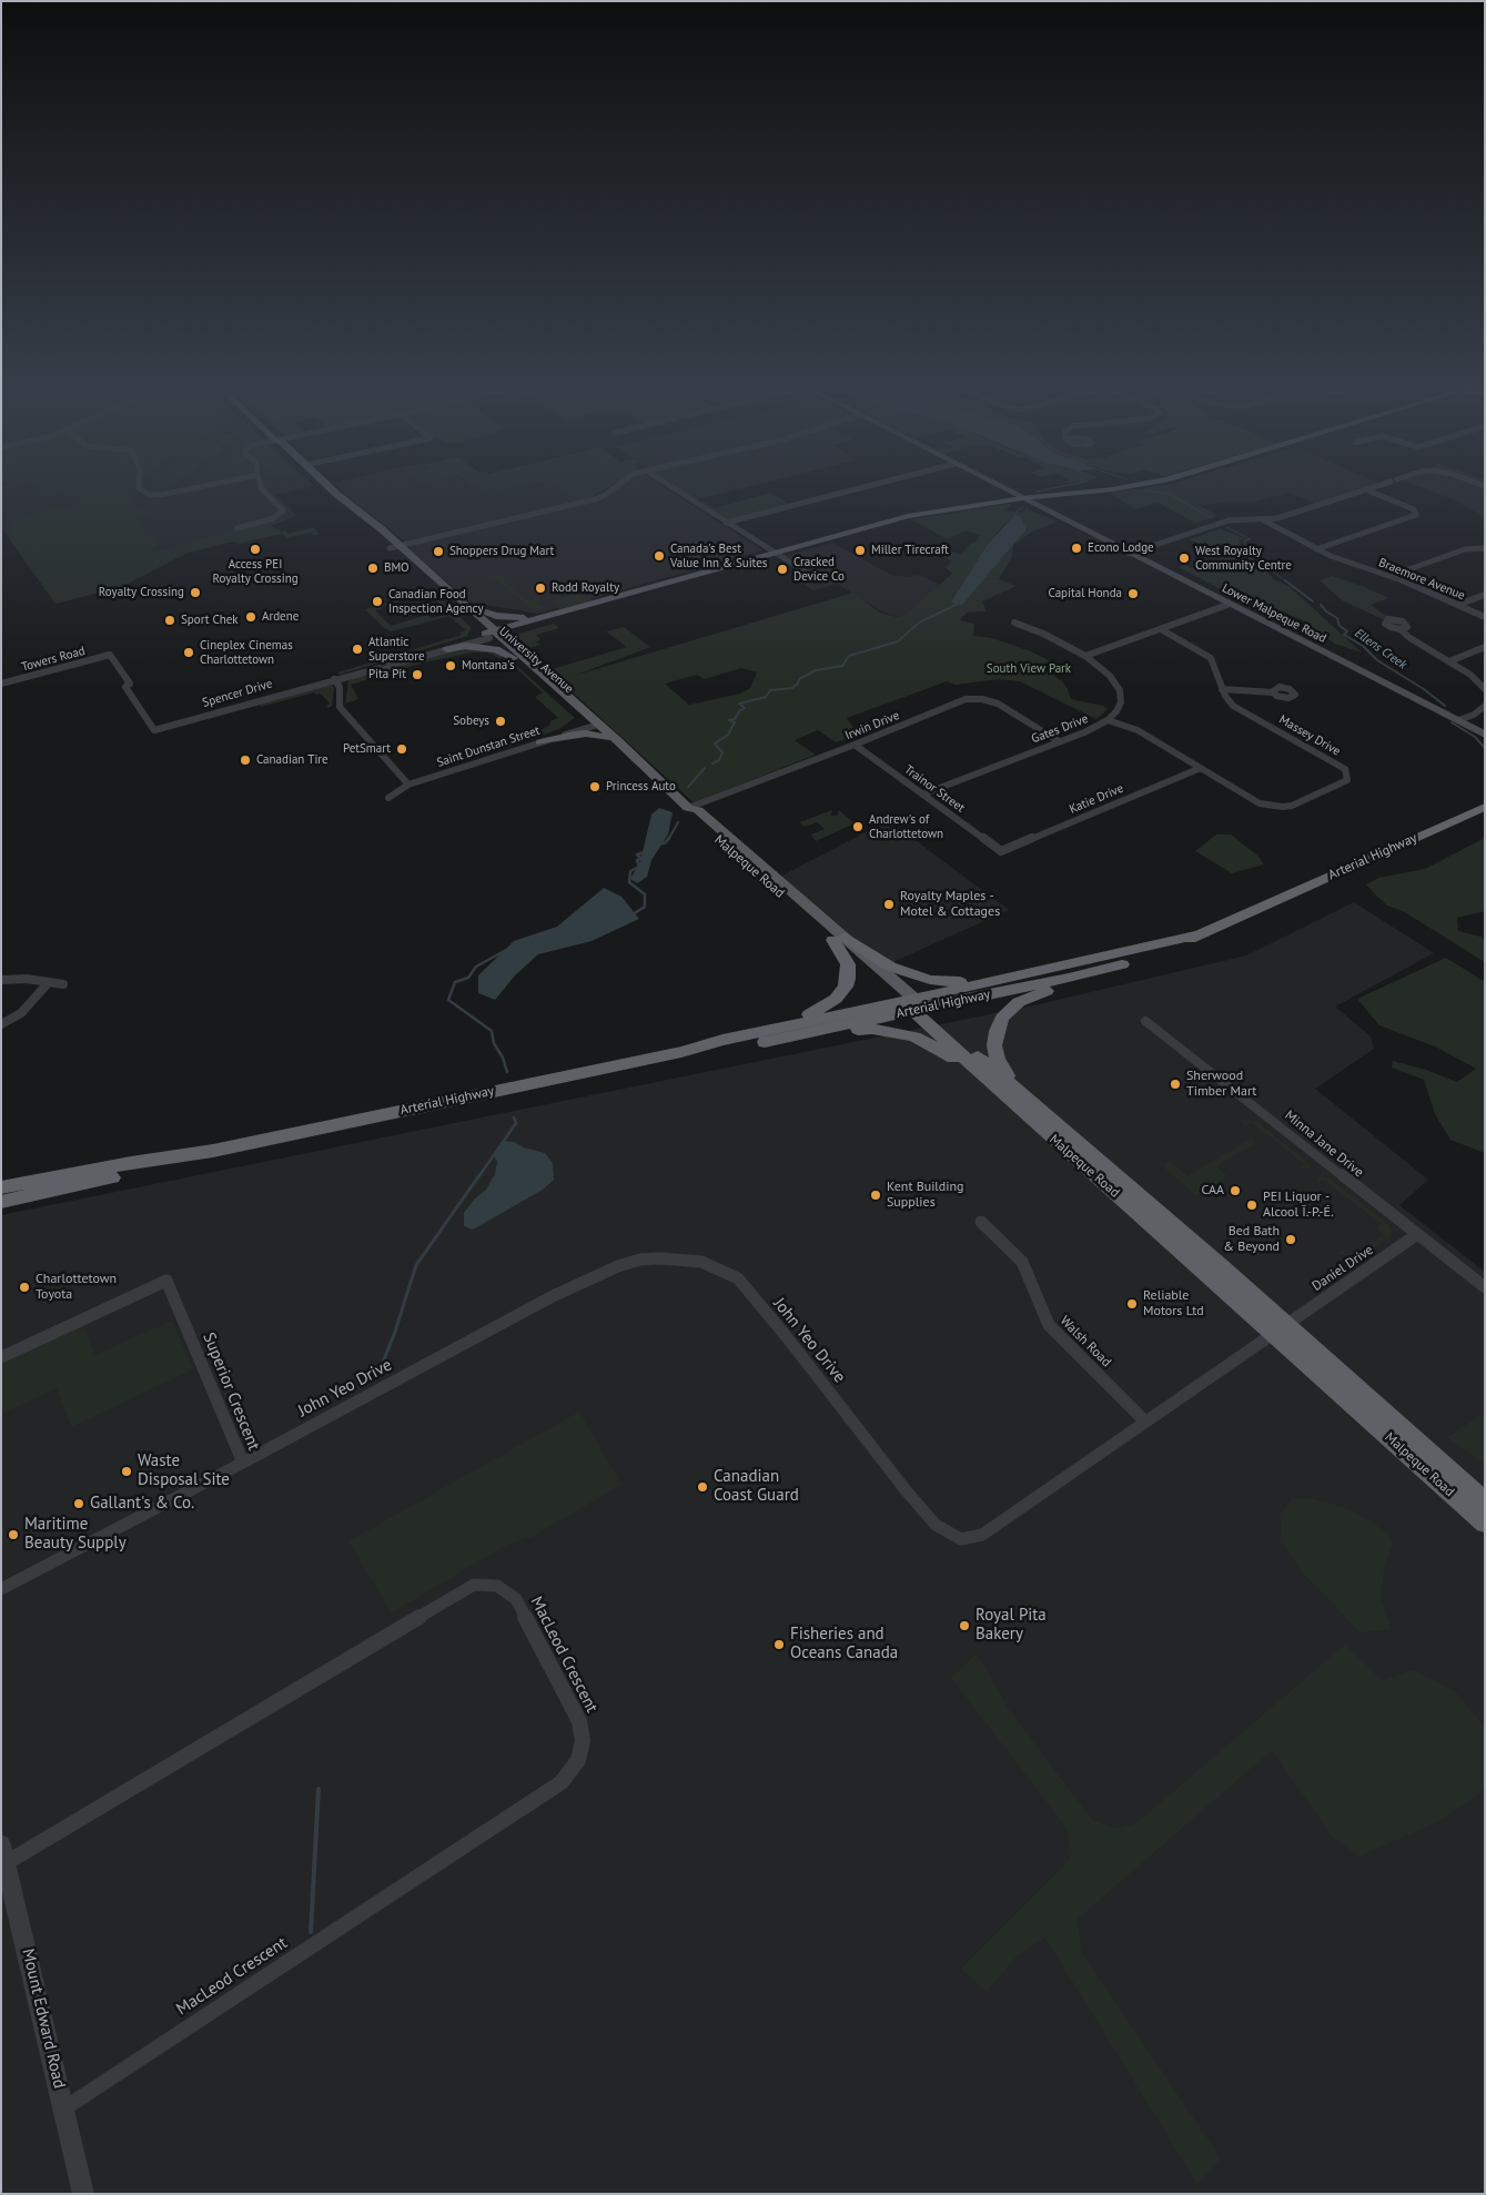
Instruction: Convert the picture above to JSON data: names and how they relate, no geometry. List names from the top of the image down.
{
  "streets": {
    "highway": ["Arterial Highway", "Malpeque Road"],
    "main road": ["Lower Malpeque Road", "University Avenue"],
    "street": [
      "Braemore Avenue",
      "Towers Road",
      "Spencer Drive",
      "Irwin Drive",
      "Gates Drive",
      "Massey Drive",
      "Saint Dunstan Street",
      "Trainor Street",
      "Katie Drive",
      "Minna Jane Drive",
      "Daniel Drive",
      "John Yeo Drive",
      "Walsh Road",
      "Superior Crescent",
      "MacLeod Crescent",
      "Mount Edward Road"
    ]
  },
  "crossings": [
    ["Towers Road", "Spencer Drive"],
    ["University Avenue", "Spencer Drive"],
    ["University Avenue", "Saint Dunstan Street"],
    ["University Avenue", "Malpeque Road"],
    ["Spencer Drive", "Malpeque Road"],
    ["Irwin Drive", "Gates Drive"],
    ["Irwin Drive", "Trainor Street"],
    ["Irwin Drive", "Malpeque Road"],
    ["Gates Drive", "Massey Drive"],
    ["Gates Drive", "Trainor Street"],
    ["Massey Drive", "Katie Drive"],
    ["Saint Dunstan Street", "Malpeque Road"],
    ["Trainor Street", "Katie Drive"],
    ["Arterial Highway", "Malpeque Road"],
    ["Malpeque Road", "Daniel Drive"],
    ["Malpeque Road", "John Yeo Drive"],
    ["Minna Jane Drive", "Daniel Drive"],
    ["Daniel Drive", "John Yeo Drive"],
    ["John Yeo Drive", "Walsh Road"],
    ["John Yeo Drive", "Superior Crescent"],
    ["MacLeod Crescent", "Mount Edward Road"]
  ],
  "water": ["Ellens Creek"],
  "parks": ["South View Park"],
  "places": [
    "Econo Lodge",
    "Access PEI Royalty Crossing",
    "Miller Tirecraft",
    "Shoppers Drug Mart",
    "Canada's Best Value Inn & Suites",
    "West Royalty Community Centre",
    "BMO",
    "Cracked Device Co",
    "Rodd Royalty",
    "Royalty Crossing",
    "Capital Honda",
    "Canadian Food Inspection Agency",
    "Ardene",
    "Sport Chek",
    "Atlantic Superstore",
    "Cineplex Cinemas Charlottetown",
    "Montana's",
    "Pita Pit",
    "Sobeys",
    "PetSmart",
    "Canadian Tire",
    "Princess Auto",
    "Andrew's of Charlottetown",
    "Royalty Maples - Motel & Cottages",
    "Sherwood Timber Mart",
    "CAA",
    "Kent Building Supplies",
    "PEI Liquor - Alcool Î.-P.-É.",
    "Bed Bath & Beyond",
    "Charlottetown Toyota",
    "Reliable Motors Ltd",
    "Waste Disposal Site",
    "Canadian Coast Guard",
    "Gallant's & Co.",
    "Maritime Beauty Supply",
    "Royal Pita Bakery",
    "Fisheries and Oceans Canada"
  ]
}
